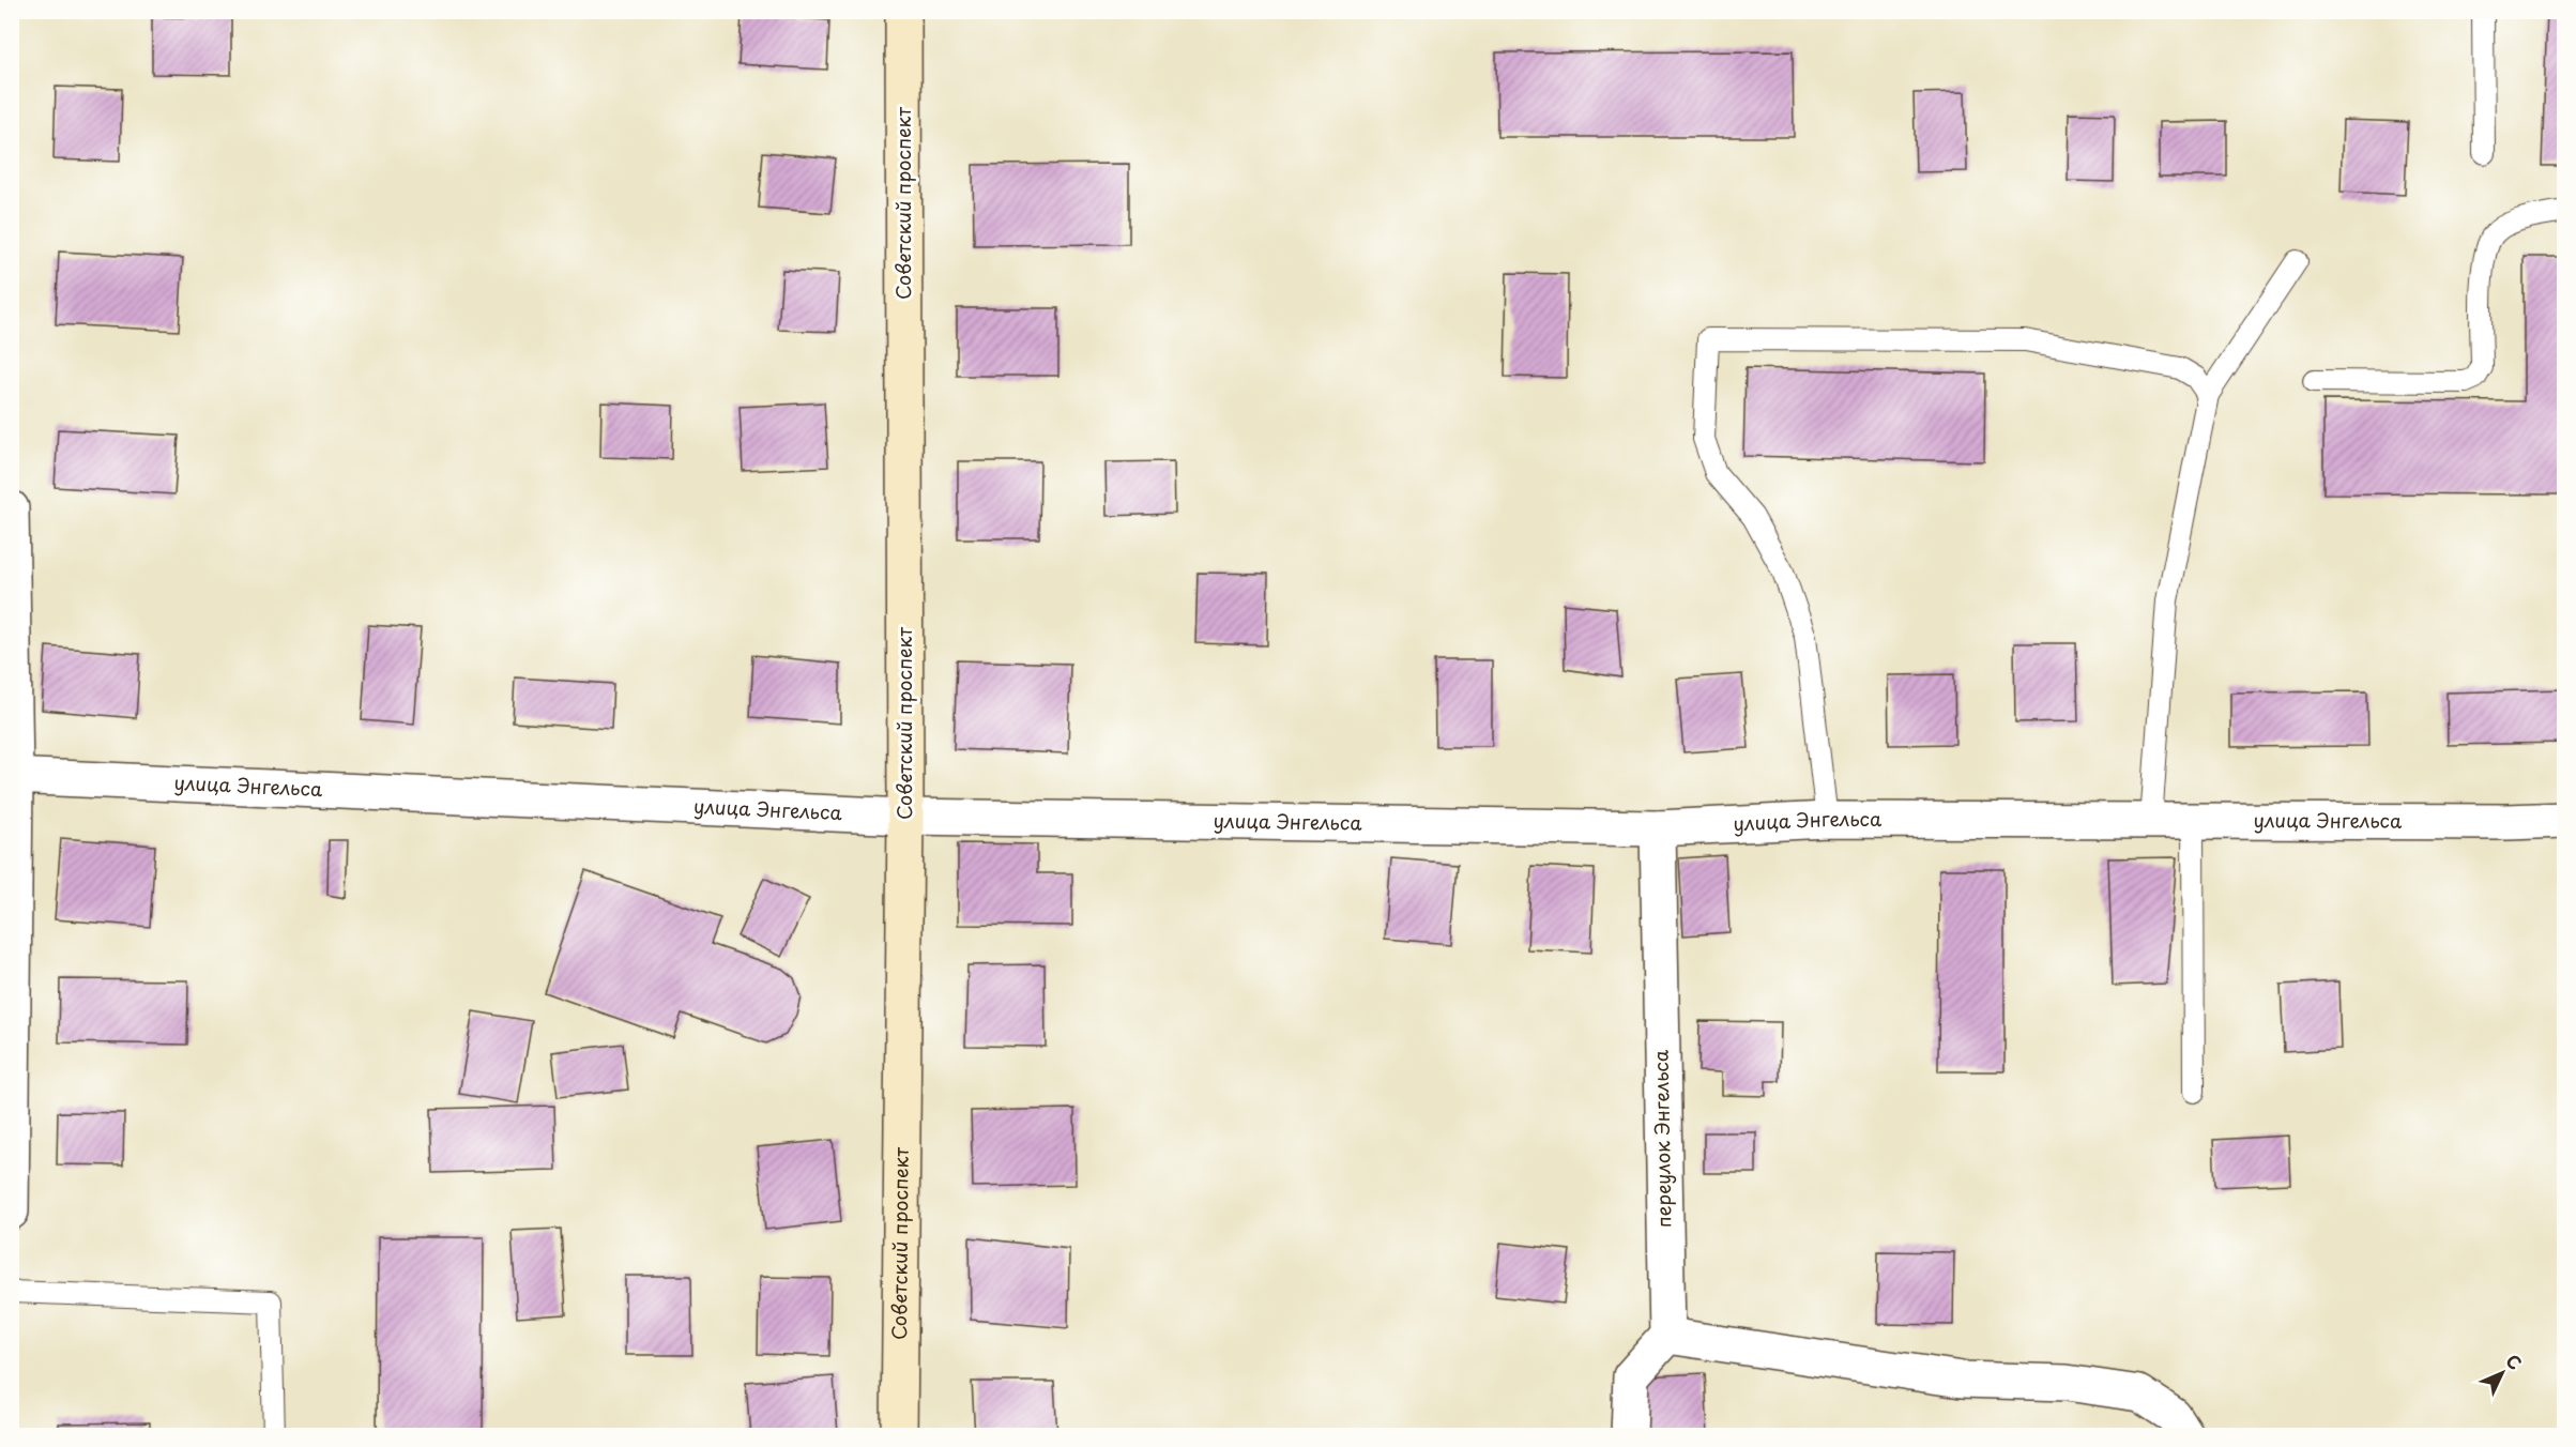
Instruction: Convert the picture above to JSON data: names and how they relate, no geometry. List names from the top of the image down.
{
  "streets": {
    "main road": ["Советский проспект"],
    "street": ["улица Энгельса", "переулок Энгельса"]
  },
  "crossings": [
    ["Советский проспект", "улица Энгельса"],
    ["улица Энгельса", "переулок Энгельса"]
  ],
  "north": "top right"
}
